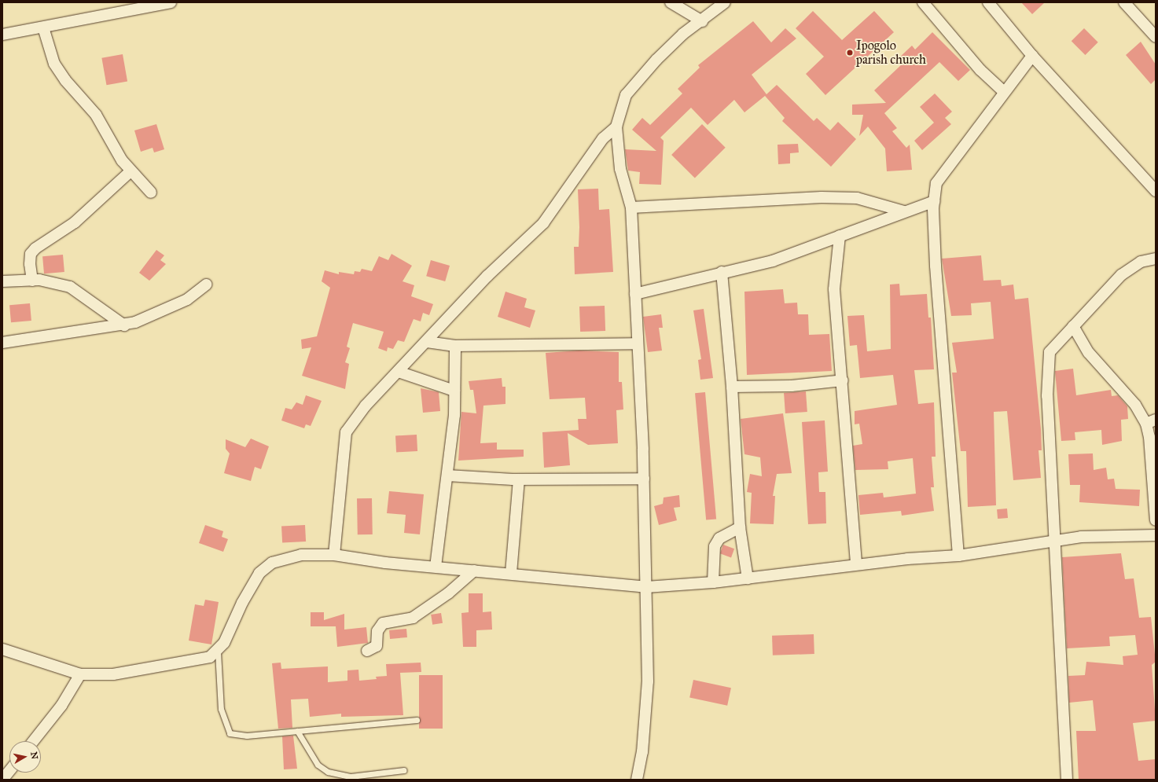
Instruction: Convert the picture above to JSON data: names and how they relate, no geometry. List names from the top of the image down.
{
  "places": ["Ipogolo parish church"],
  "north": "right"
}
